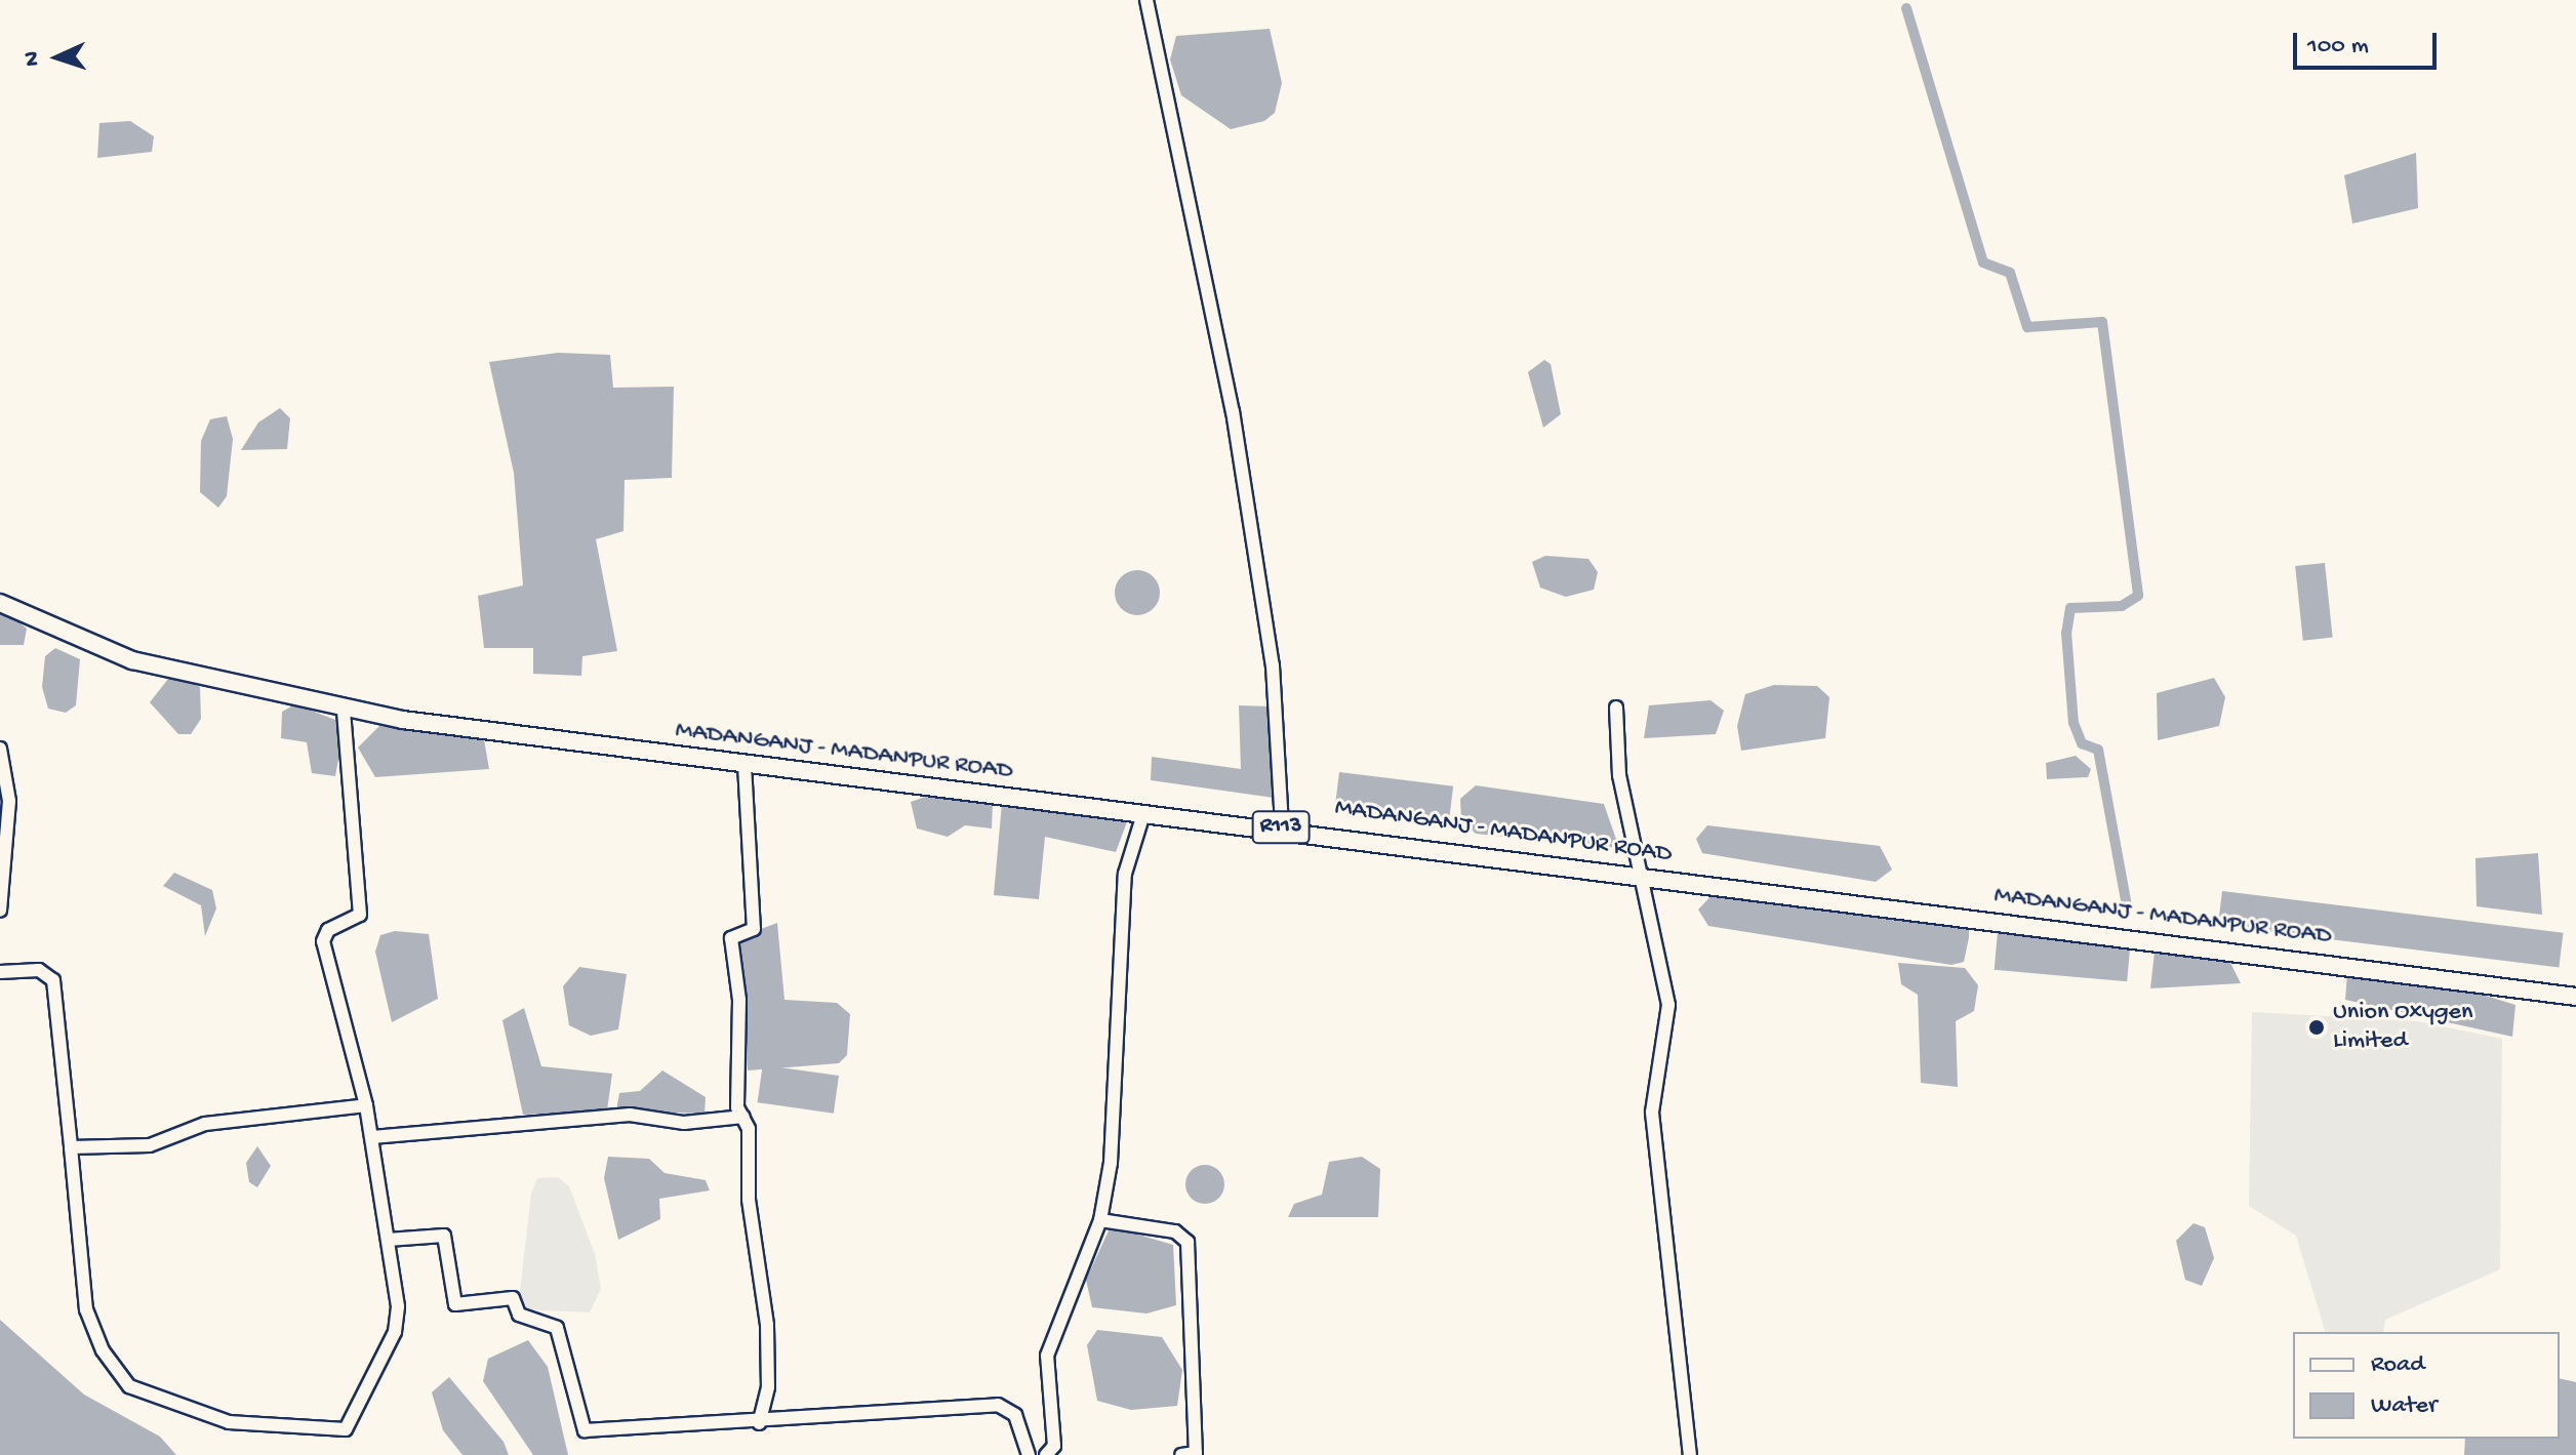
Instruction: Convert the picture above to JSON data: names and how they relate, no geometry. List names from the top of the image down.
{
  "streets": {
    "main road": ["MADANGANJ - MADANPUR ROAD", "R113"]
  },
  "places": ["Union Oxygen Limited"],
  "legend": ["Road", "Water"],
  "scale_bar": "100 m",
  "north": "left"
}
